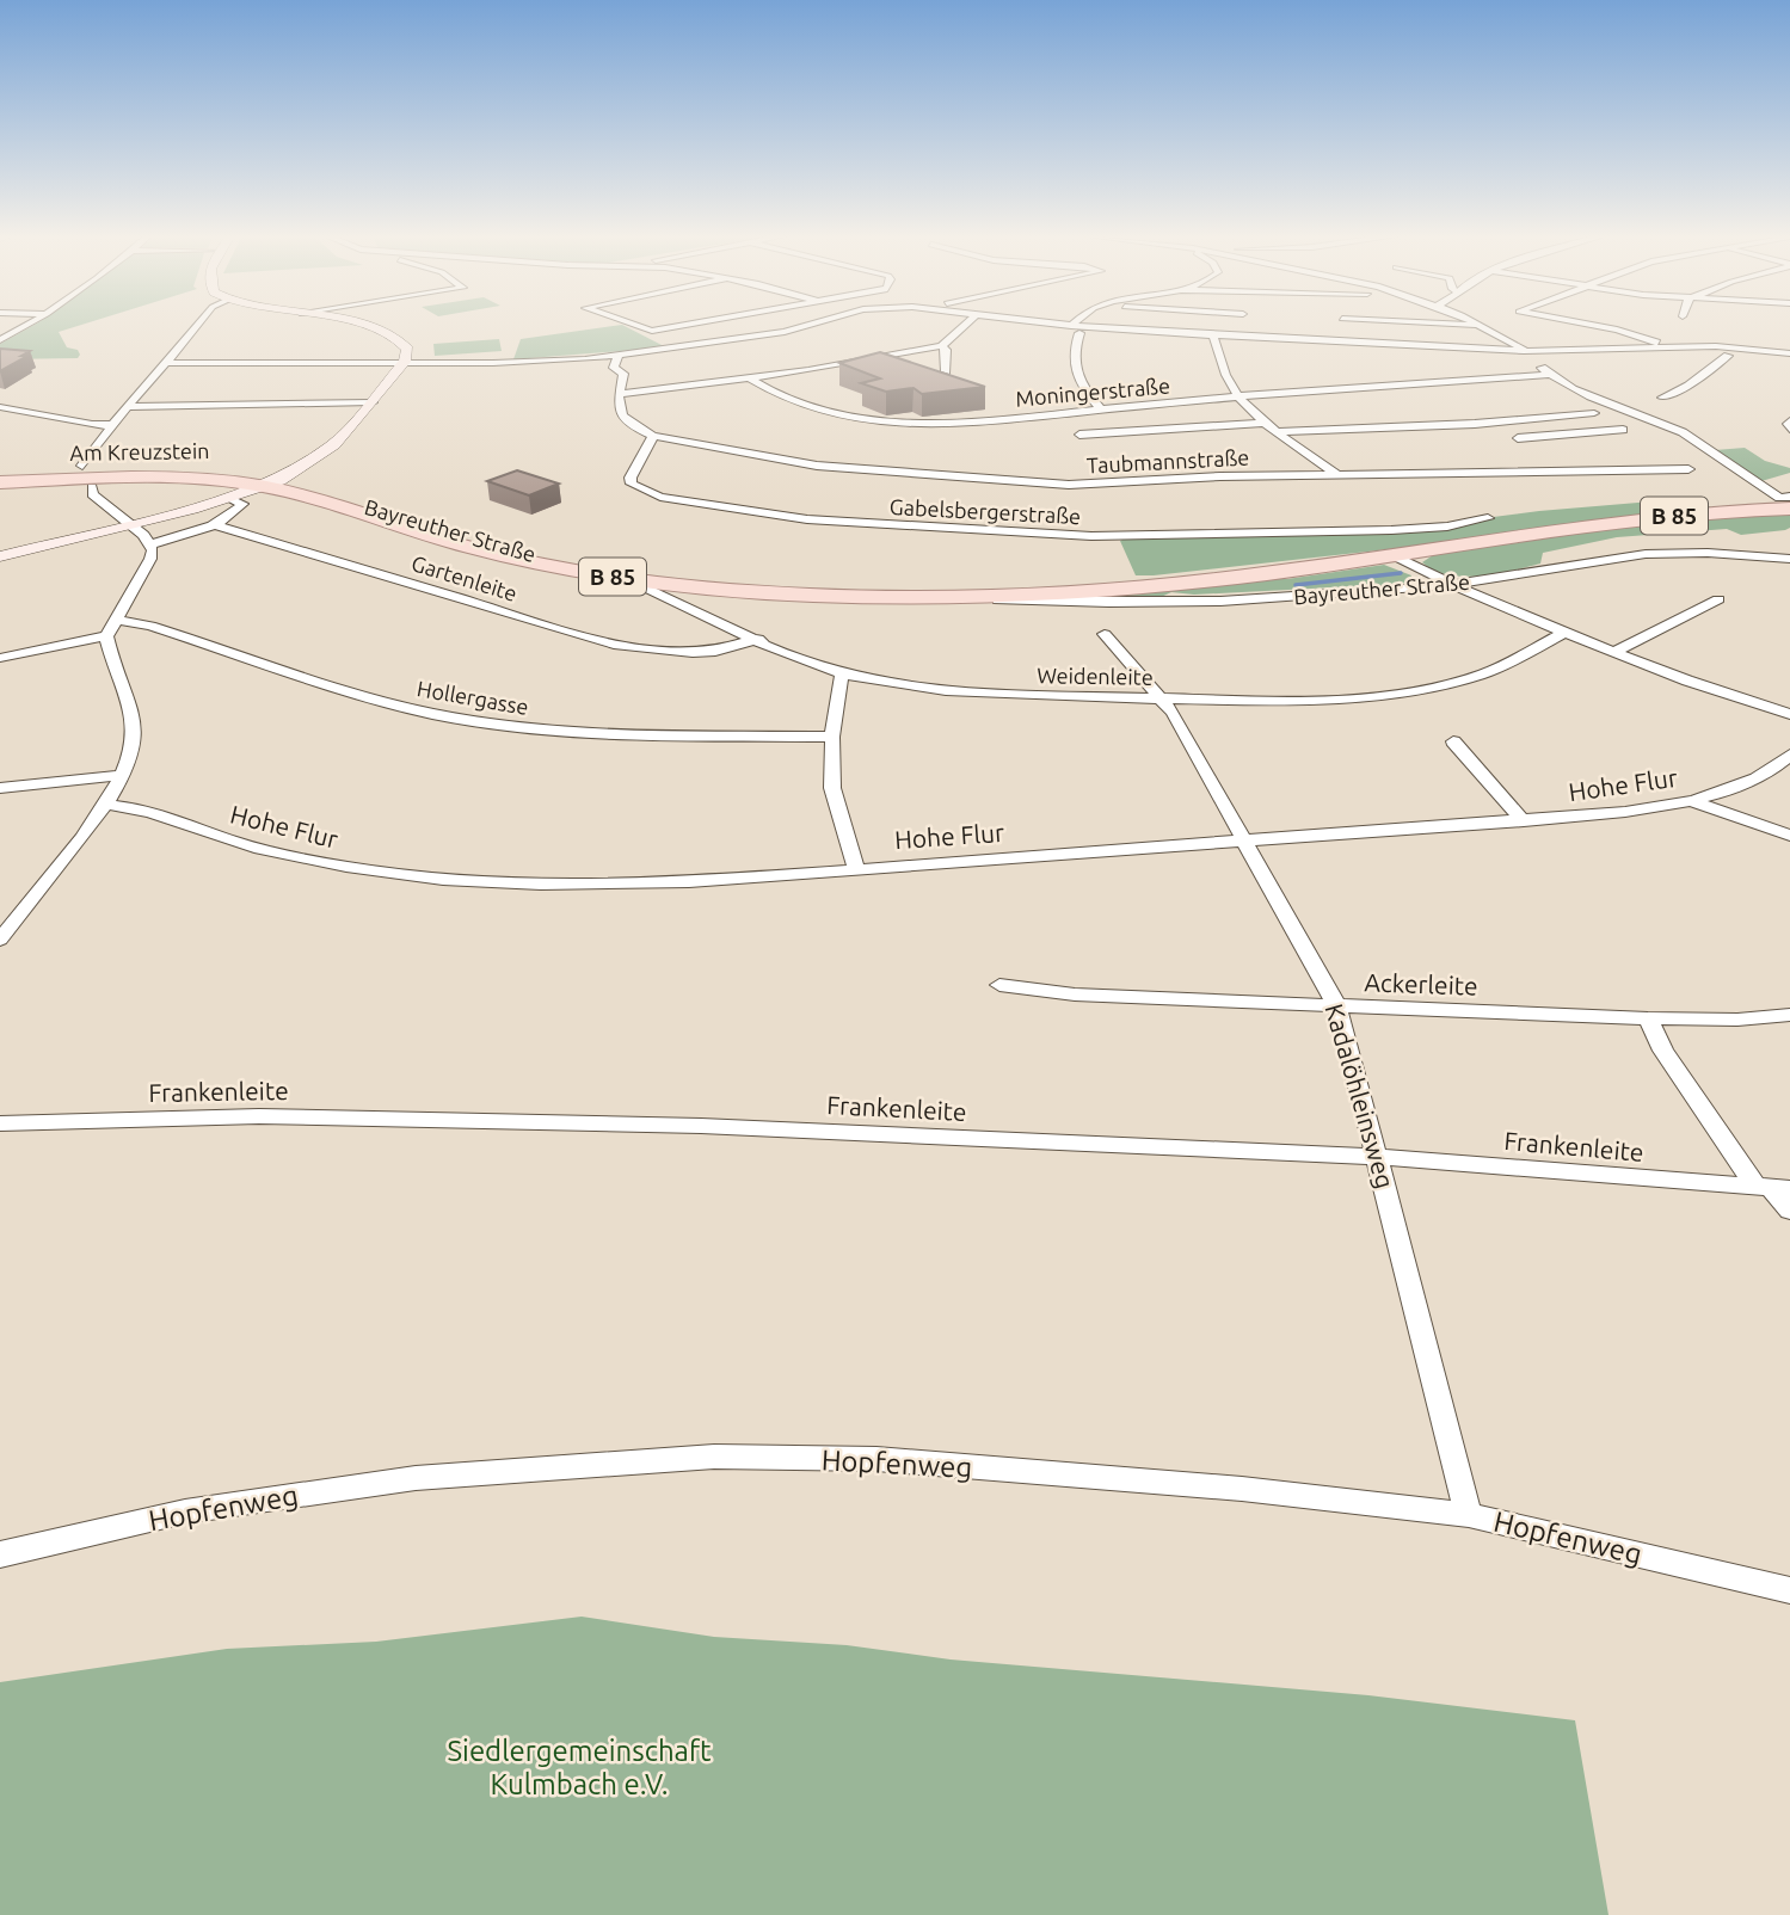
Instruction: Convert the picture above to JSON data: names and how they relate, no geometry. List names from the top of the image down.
{
  "streets": {
    "main road": ["Am Kreuzstein", "B 85", "Bayreuther Straße"],
    "street": [
      "Moningerstraße",
      "Taubmannstraße",
      "Gabelsbergerstraße",
      "Gartenleite",
      "Weidenleite",
      "Hollergasse",
      "Hohe Flur",
      "Ackerleite",
      "Frankenleite",
      "Kadalöhleinsweg",
      "Hopfenweg"
    ]
  },
  "crossings": [
    ["Am Kreuzstein", "Bayreuther Straße"],
    ["Taubmannstraße", "Gabelsbergerstraße"],
    ["Bayreuther Straße", "Weidenleite"],
    ["Gartenleite", "Weidenleite"],
    ["Weidenleite", "Kadalöhleinsweg"],
    ["Hohe Flur", "Kadalöhleinsweg"],
    ["Ackerleite", "Kadalöhleinsweg"],
    ["Frankenleite", "Kadalöhleinsweg"],
    ["Kadalöhleinsweg", "Hopfenweg"]
  ],
  "parks": ["Siedlergemeinschaft Kulmbach e.V."]
}
